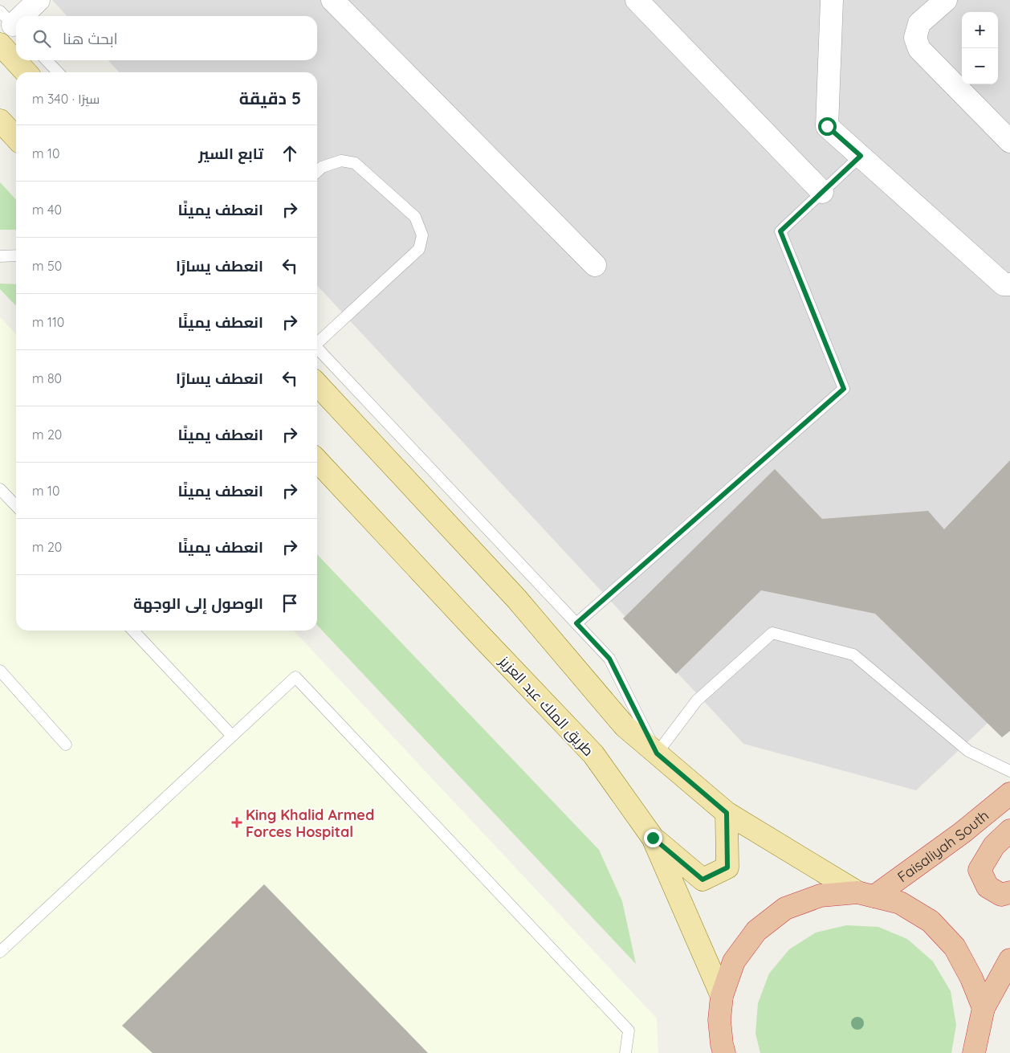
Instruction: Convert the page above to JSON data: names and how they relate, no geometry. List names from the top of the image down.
{
  "streets": {
    "highway": ["Faisaliyah South"],
    "main road": ["طريق الملك عبد العزيز"]
  },
  "places": {
    "health": ["King Khalid Armed Forces Hospital"]
  },
  "page": {
    "map_buttons": ["+", "−"],
    "search": "ابحث هنا",
    "heading": ["5 دقيقة", "سيرًا · 340 m"],
    "list": [
      ["تابع السير", "10 m"],
      ["انعطف يمينًا", "40 m"],
      ["انعطف يسارًا", "50 m"],
      ["انعطف يمينًا", "110 m"],
      ["انعطف يسارًا", "80 m"],
      ["انعطف يمينًا", "20 m"],
      ["انعطف يمينًا", "10 m"],
      ["انعطف يمينًا", "20 m"],
      "الوصول إلى الوجهة"
    ]
  }
}
